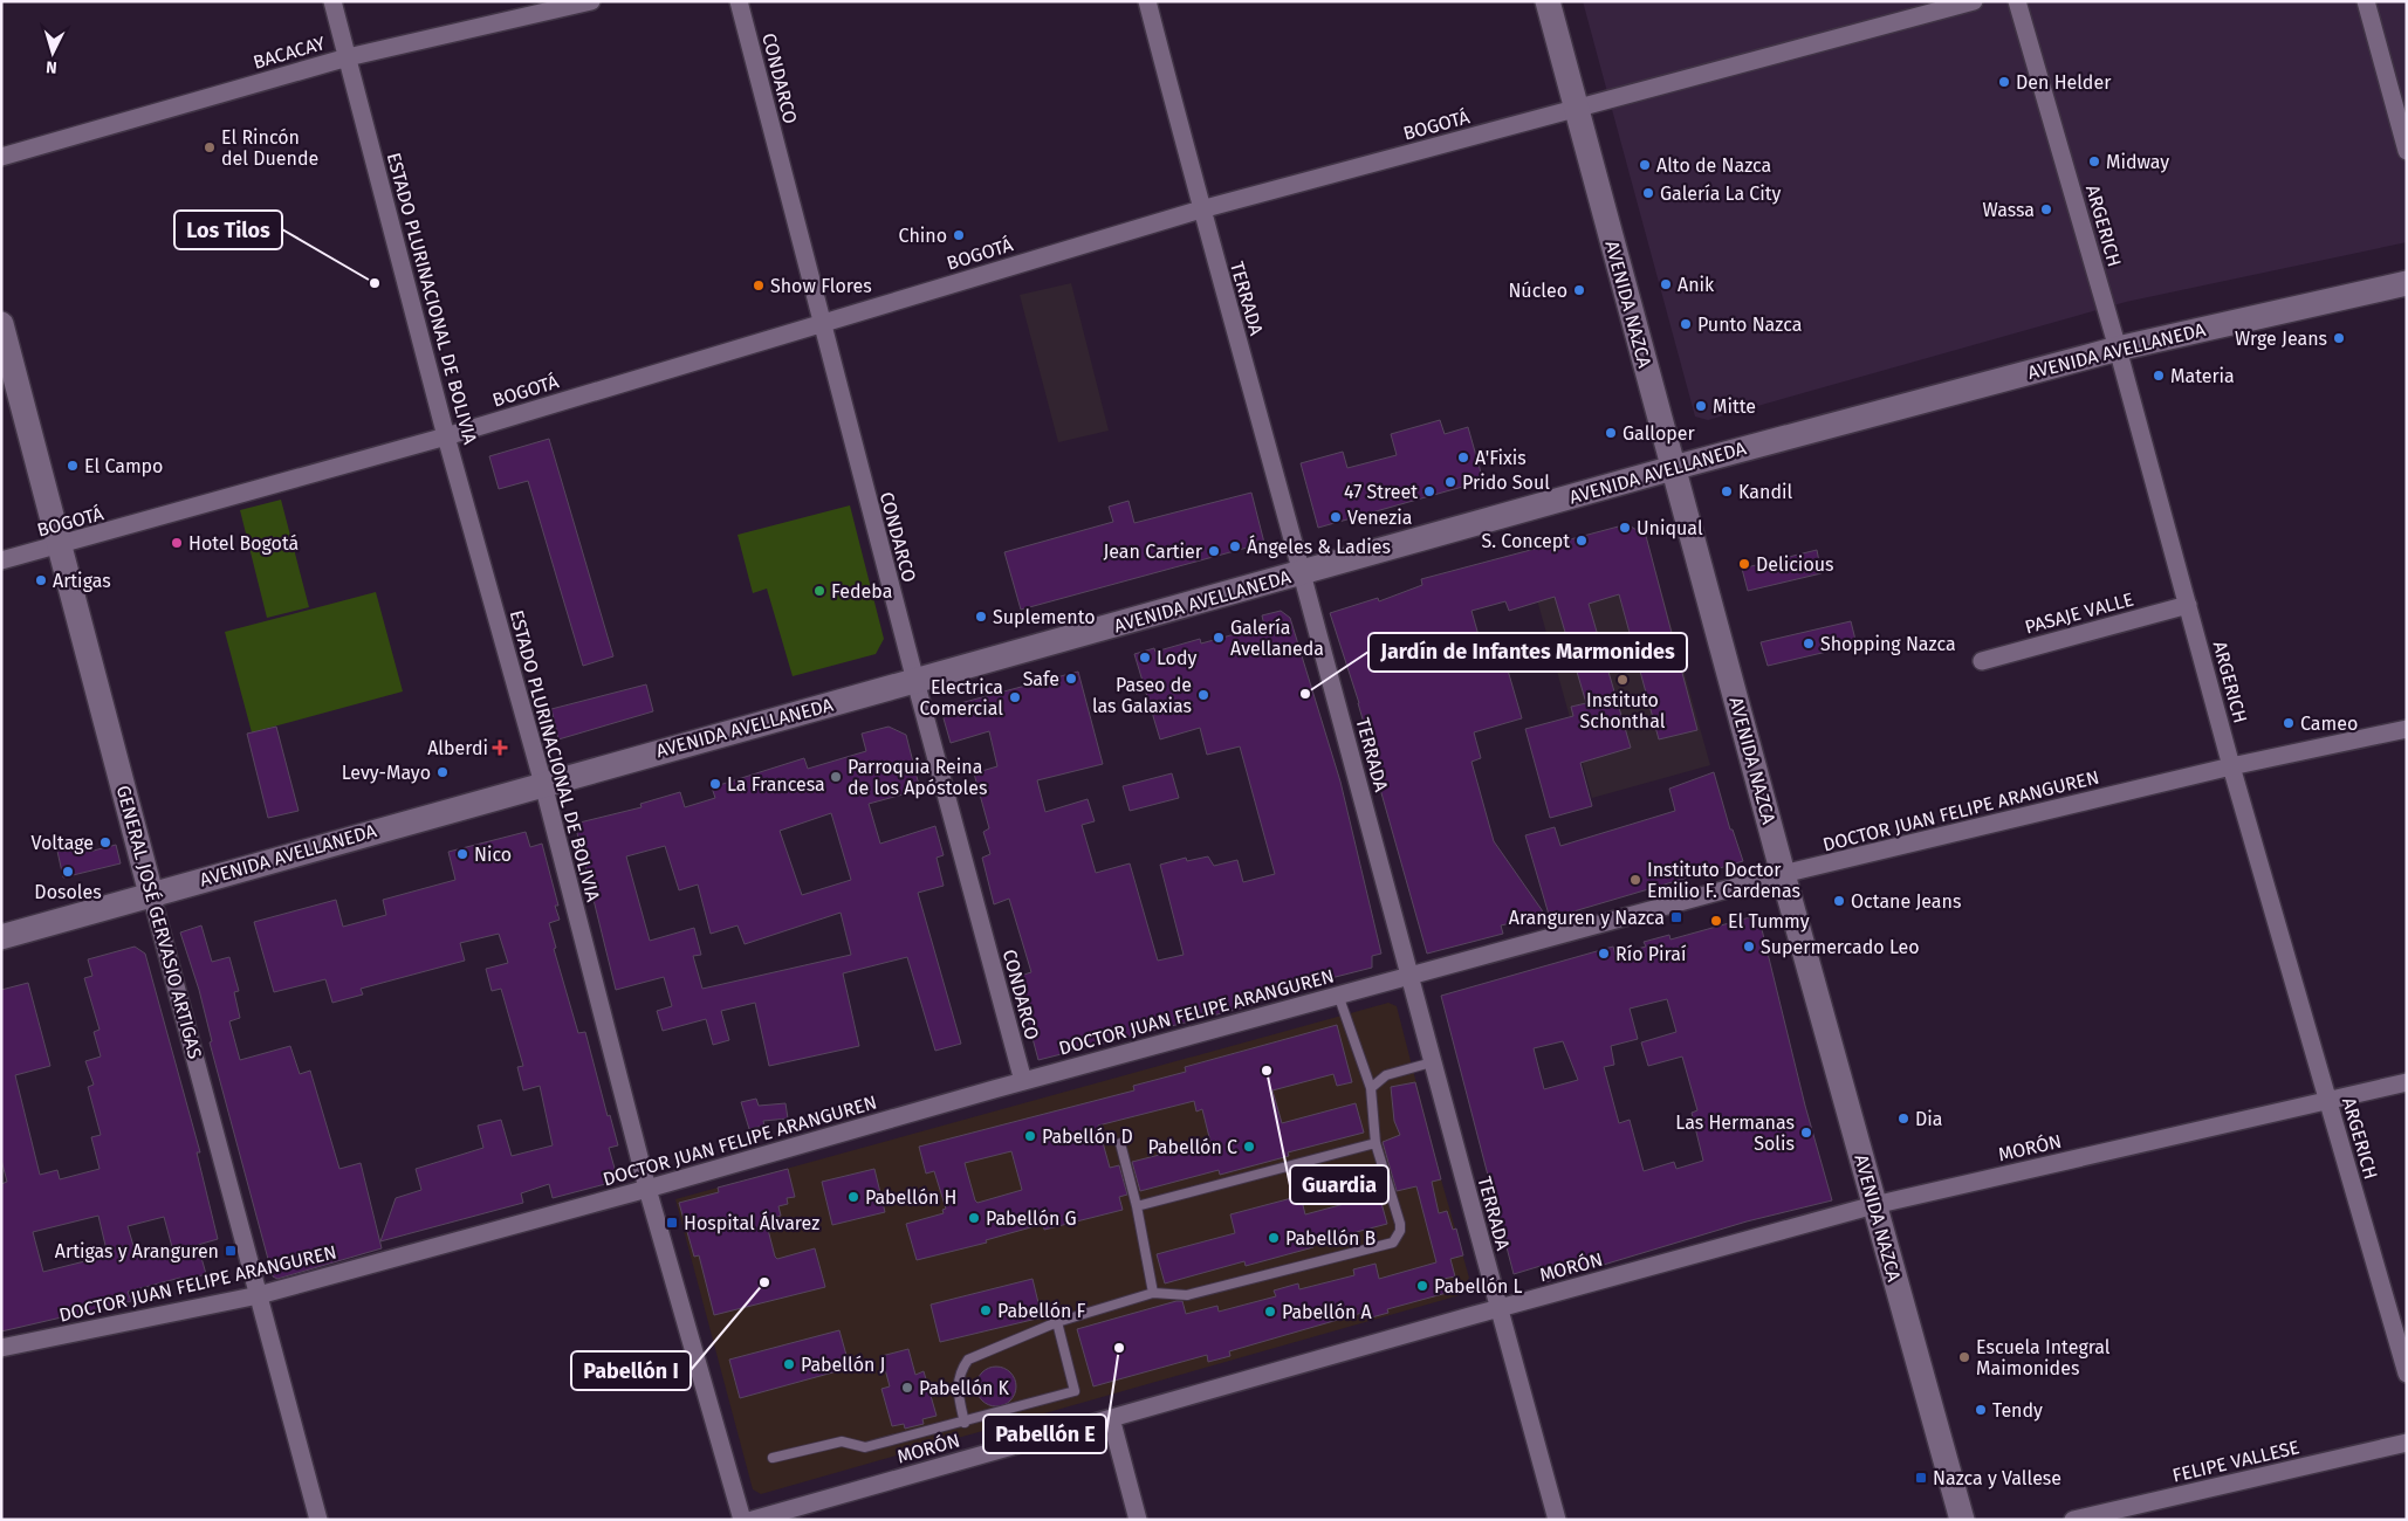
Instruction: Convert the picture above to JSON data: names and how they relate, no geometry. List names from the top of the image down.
{
  "streets": {
    "main road": ["AVENIDA NAZCA", "AVENIDA AVELLANEDA", "GENERAL JOSÉ GERVASIO ARTIGAS"],
    "street": [
      "BACACAY",
      "CONDARCO",
      "BOGOTÁ",
      "ARGERICH",
      "ESTADO PLURINACIONAL DE BOLIVIA",
      "TERRADA",
      "PASAJE VALLE",
      "DOCTOR JUAN FELIPE ARANGUREN",
      "MORÓN",
      "FELIPE VALLESE"
    ]
  },
  "crossings": [
    ["BACACAY", "ESTADO PLURINACIONAL DE BOLIVIA"],
    ["CONDARCO", "BOGOTÁ"],
    ["CONDARCO", "AVENIDA AVELLANEDA"],
    ["CONDARCO", "DOCTOR JUAN FELIPE ARANGUREN"],
    ["BOGOTÁ", "ESTADO PLURINACIONAL DE BOLIVIA"],
    ["BOGOTÁ", "TERRADA"],
    ["BOGOTÁ", "AVENIDA NAZCA"],
    ["BOGOTÁ", "GENERAL JOSÉ GERVASIO ARTIGAS"],
    ["ARGERICH", "AVENIDA AVELLANEDA"],
    ["ARGERICH", "PASAJE VALLE"],
    ["ARGERICH", "DOCTOR JUAN FELIPE ARANGUREN"],
    ["ARGERICH", "MORÓN"],
    ["ESTADO PLURINACIONAL DE BOLIVIA", "AVENIDA AVELLANEDA"],
    ["ESTADO PLURINACIONAL DE BOLIVIA", "DOCTOR JUAN FELIPE ARANGUREN"],
    ["TERRADA", "AVENIDA AVELLANEDA"],
    ["TERRADA", "DOCTOR JUAN FELIPE ARANGUREN"],
    ["TERRADA", "MORÓN"],
    ["AVENIDA NAZCA", "AVENIDA AVELLANEDA"],
    ["AVENIDA NAZCA", "DOCTOR JUAN FELIPE ARANGUREN"],
    ["AVENIDA NAZCA", "MORÓN"],
    ["AVENIDA AVELLANEDA", "GENERAL JOSÉ GERVASIO ARTIGAS"],
    ["DOCTOR JUAN FELIPE ARANGUREN", "GENERAL JOSÉ GERVASIO ARTIGAS"]
  ],
  "places": {
    "other": [
      "Den Helder",
      "El Rincón del Duende",
      "Midway",
      "Alto de Nazca",
      "Galería La City",
      "Wassa",
      "Chino",
      "Los Tilos",
      "Anik",
      "Show Flores",
      "Núcleo",
      "Punto Nazca",
      "Wrge Jeans",
      "Materia",
      "Mitte",
      "Galloper",
      "A'Fixis",
      "El Campo",
      "Prido Soul",
      "47 Street",
      "Kandil",
      "Venezia",
      "Uniqual",
      "S. Concept",
      "Hotel Bogotá",
      "Ángeles & Ladies",
      "Jean Cartier",
      "Delicious",
      "Artigas",
      "Fedeba",
      "Suplemento",
      "Galería Avellaneda",
      "Shopping Nazca",
      "Lody",
      "Safe",
      "Instituto Schonthal",
      "Jardín de Infantes Marmonides",
      "Paseo de las Galaxias",
      "Electrica Comercial",
      "Cameo",
      "Levy-Mayo",
      "Parroquia Reina de los Apóstoles",
      "La Francesa",
      "Voltage",
      "Nico",
      "Dosoles",
      "Instituto Doctor Emilio F. Cardenas",
      "Octane Jeans",
      "El Tummy",
      "Supermercado Leo",
      "Río Piraí",
      "Guardia",
      "Dia",
      "Las Hermanas Solis",
      "Pabellón D",
      "Pabellón C",
      "Pabellón H",
      "Pabellón G",
      "Pabellón B",
      "Pabellón I",
      "Pabellón L",
      "Pabellón F",
      "Pabellón A",
      "Pabellón E",
      "Escuela Integral Maimonides",
      "Pabellón J",
      "Pabellón K",
      "Tendy"
    ],
    "health": ["Alberdi"],
    "transit": [
      "Aranguren y Nazca",
      "Hospital Álvarez",
      "Artigas y Aranguren",
      "Nazca y Vallese"
    ]
  },
  "north": "bottom"
}
